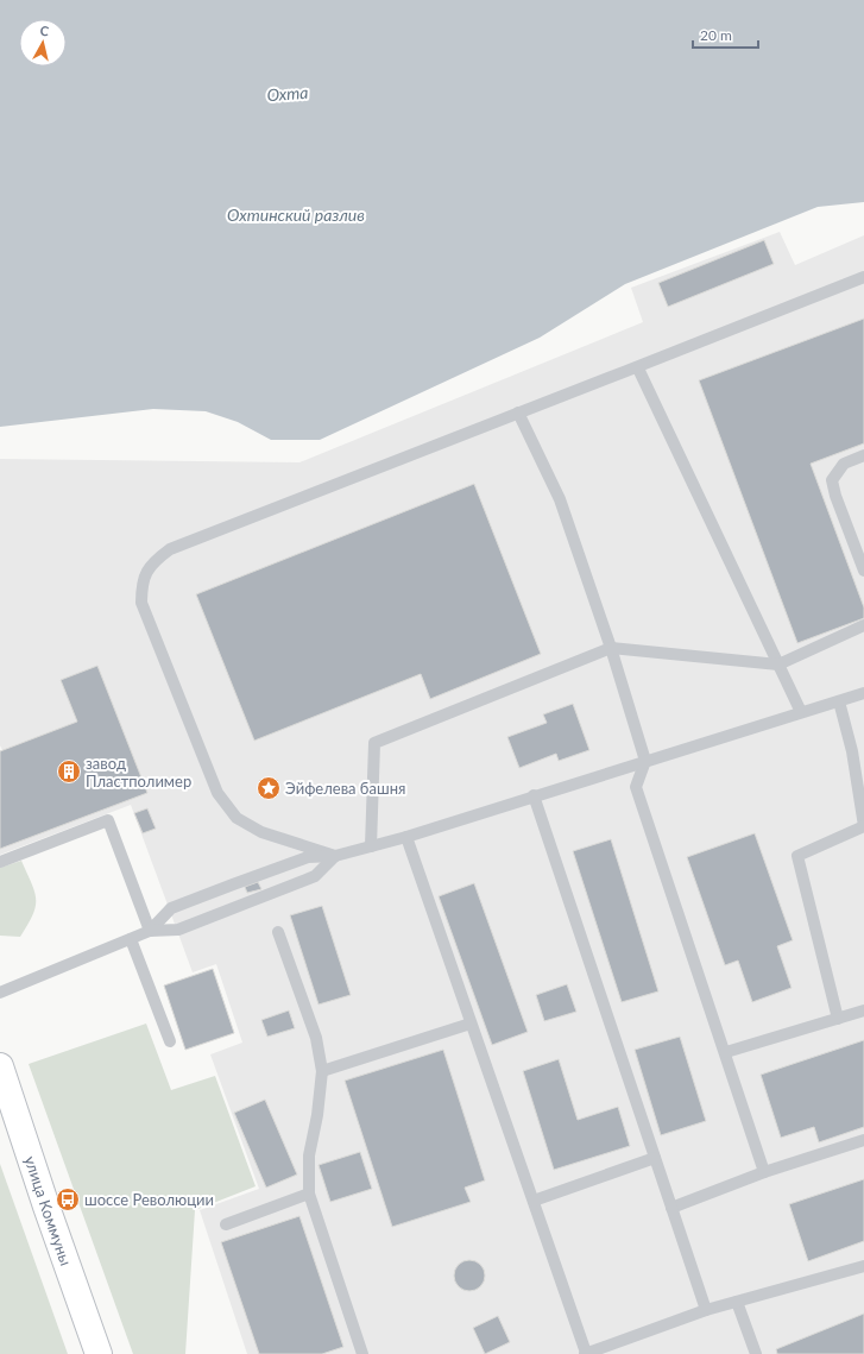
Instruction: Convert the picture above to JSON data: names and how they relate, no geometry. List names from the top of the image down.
{
  "streets": {
    "main road": ["улица Коммуны"]
  },
  "water": ["Охта", "Охтинский разлив"],
  "places": {
    "building": ["завод Пластполимер"],
    "place": ["Эйфелева башня"],
    "bus stop": ["шоссе Революции"]
  },
  "scale_bar": "20 m",
  "north": "top"
}
